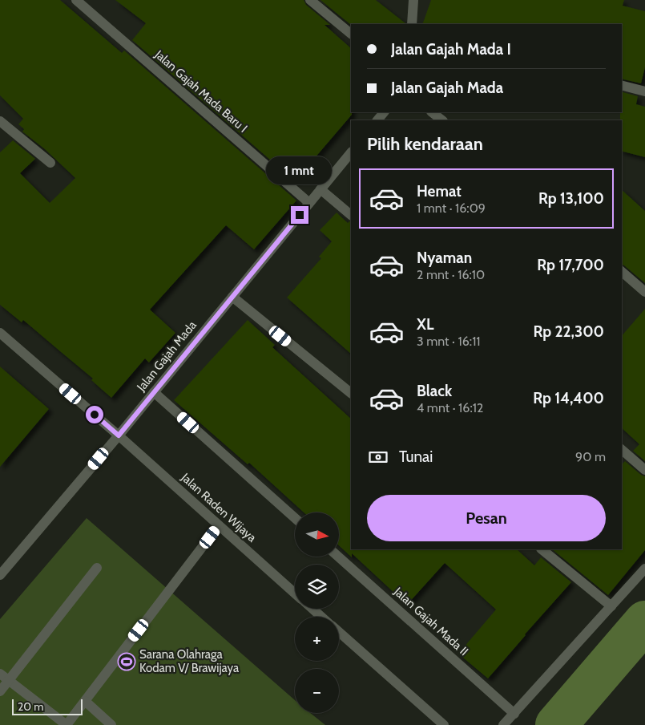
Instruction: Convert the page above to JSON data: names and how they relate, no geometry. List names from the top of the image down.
{
  "streets": {
    "street": [
      "Jalan Gajah Mada Baru I",
      "Jalan Gajah Mada",
      "Jalan Raden Wijaya",
      "Jalan Gajah Mada II"
    ]
  },
  "crossings": [
    ["Jalan Gajah Mada Baru I", "Jalan Gajah Mada"],
    ["Jalan Gajah Mada", "Jalan Raden Wijaya"]
  ],
  "places": {
    "sports": ["Sarana Olahraga Kodam V/ Brawijaya"]
  },
  "scale_bar": "20 m",
  "north": "right",
  "page": {
    "banner": ["Jalan Gajah Mada I", "Jalan Gajah Mada"],
    "heading": "Pilih kendaraan",
    "bubble": "1 mnt",
    "list": [
      {
        "name": "Hemat",
        "note": "1 mnt · 16:09",
        "value": "Rp 13,100"
      },
      {
        "name": "Nyaman",
        "note": "2 mnt · 16:10",
        "value": "Rp 17,700"
      },
      {
        "name": "XL",
        "note": "3 mnt · 16:11",
        "value": "Rp 22,300"
      },
      {
        "name": "Black",
        "note": "4 mnt · 16:12",
        "value": "Rp 14,400"
      }
    ],
    "pay": ["Tunai", "90 m"],
    "buttons": "Pesan",
    "map_buttons": ["+", "−"],
    "scale": "20 m"
  }
}
